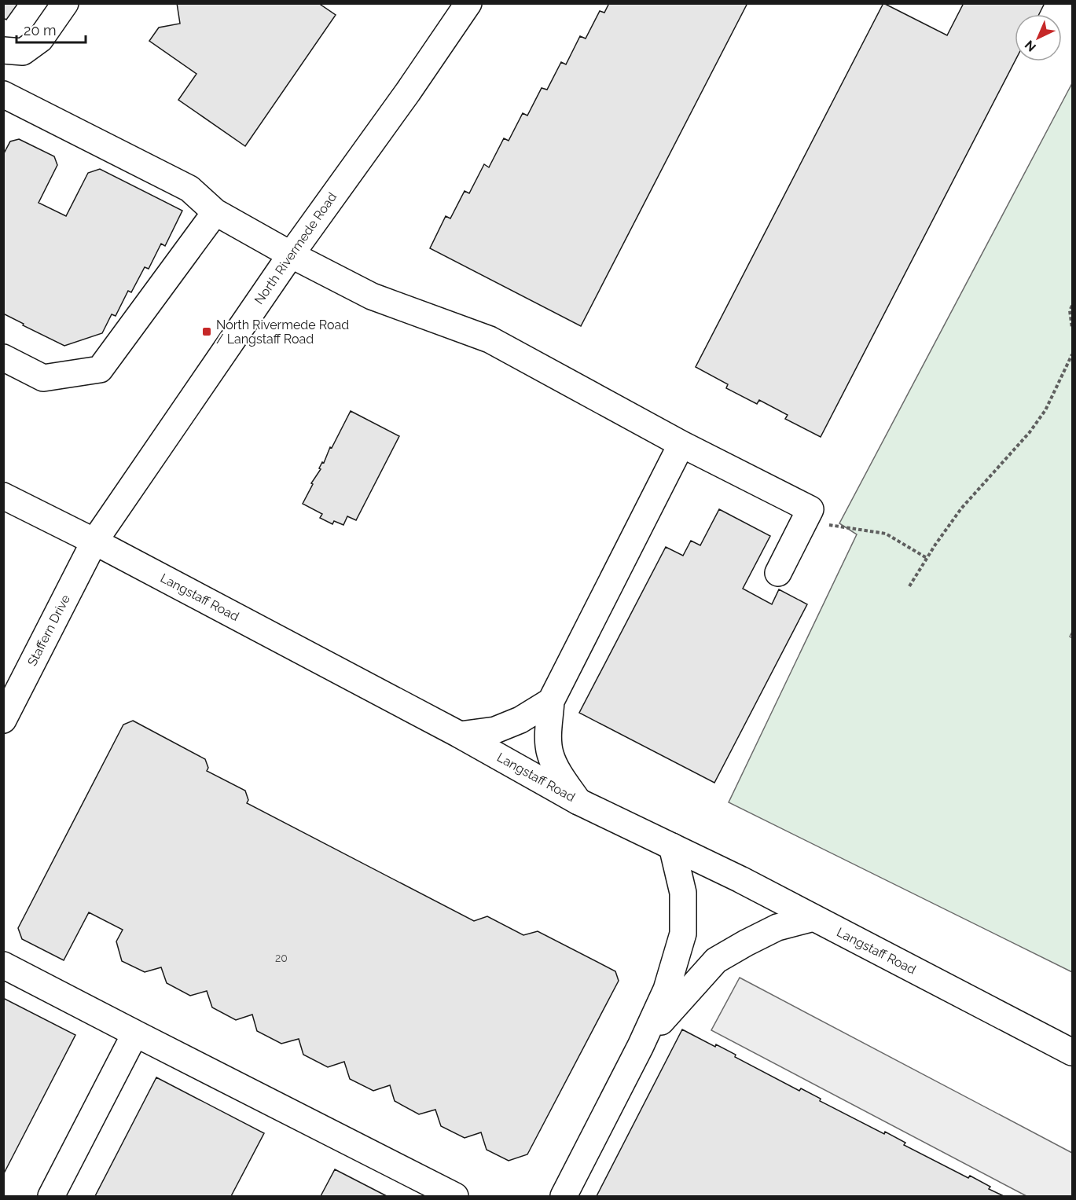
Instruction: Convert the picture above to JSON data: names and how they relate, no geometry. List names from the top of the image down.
{
  "streets": {
    "main road": ["North Rivermede Road", "Langstaff Road", "Staffern Drive"]
  },
  "crossings": [
    ["North Rivermede Road", "Langstaff Road"],
    ["North Rivermede Road", "Staffern Drive"],
    ["Langstaff Road", "Staffern Drive"]
  ],
  "places": {
    "transit": ["North Rivermede Road / Langstaff Road"]
  },
  "house_numbers": ["20"],
  "scale_bar": "20 m",
  "north": "bottom left"
}
